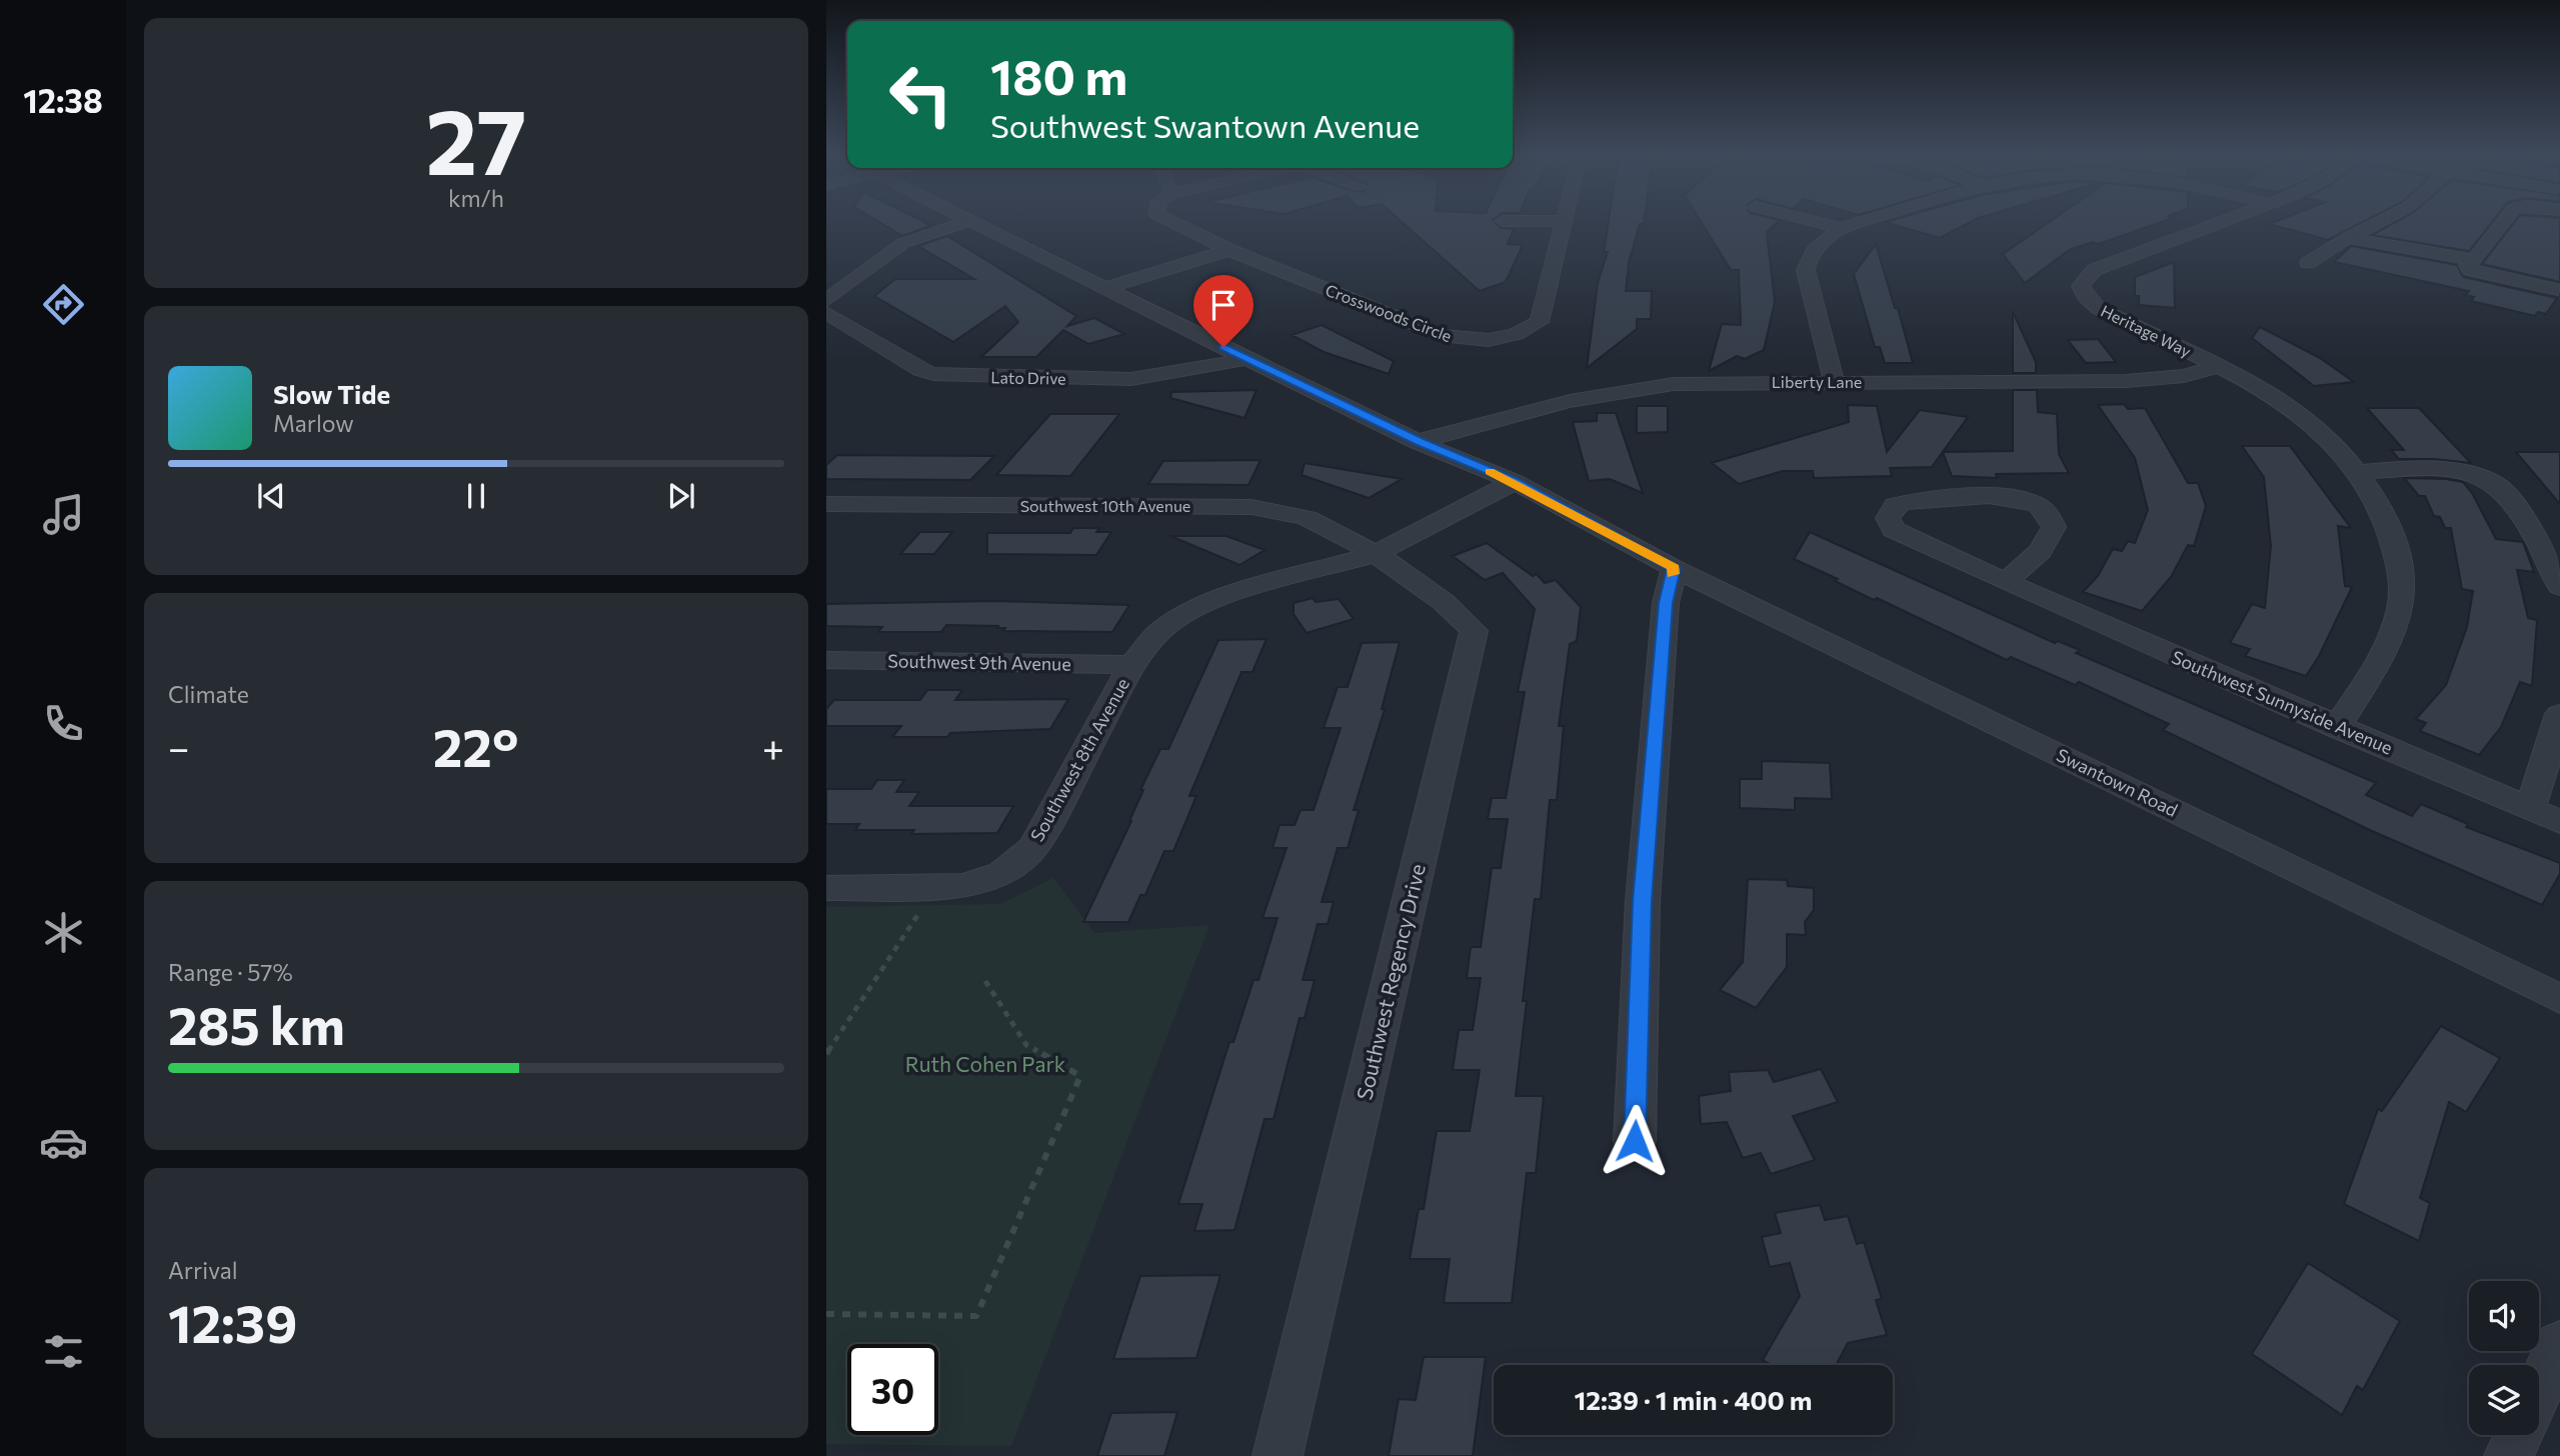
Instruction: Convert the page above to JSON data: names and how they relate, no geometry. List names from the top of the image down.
{
  "streets": {
    "street": [
      "Crosswoods Circle",
      "Heritage Way",
      "Lato Drive",
      "Liberty Lane",
      "Southwest 10th Avenue",
      "Southwest 9th Avenue",
      "Southwest Sunnyside Avenue",
      "Southwest 8th Avenue",
      "Swantown Road",
      "Southwest Regency Drive"
    ]
  },
  "crossings": [
    ["Heritage Way", "Liberty Lane"],
    ["Lato Drive", "Swantown Road"],
    ["Liberty Lane", "Swantown Road"],
    ["Southwest 10th Avenue", "Southwest 8th Avenue"],
    ["Southwest 10th Avenue", "Southwest Regency Drive"],
    ["Southwest 9th Avenue", "Southwest 8th Avenue"],
    ["Southwest 8th Avenue", "Swantown Road"],
    ["Southwest 8th Avenue", "Southwest Regency Drive"]
  ],
  "parks": ["Ruth Cohen Park"],
  "page": {
    "tabs": "12:38",
    "tile": [
      ["27", "km/h"],
      "Climate",
      ["Range · 57%", "285 km"],
      ["Arrival", "12:39"]
    ],
    "turn": ["180 m", "Southwest Swantown Avenue"],
    "song": ["Slow Tide", "Marlow"],
    "heat": ["−", "22°", "+"],
    "limit": "30",
    "trip": "12:39 · 1 min · 400 m"
  }
}
